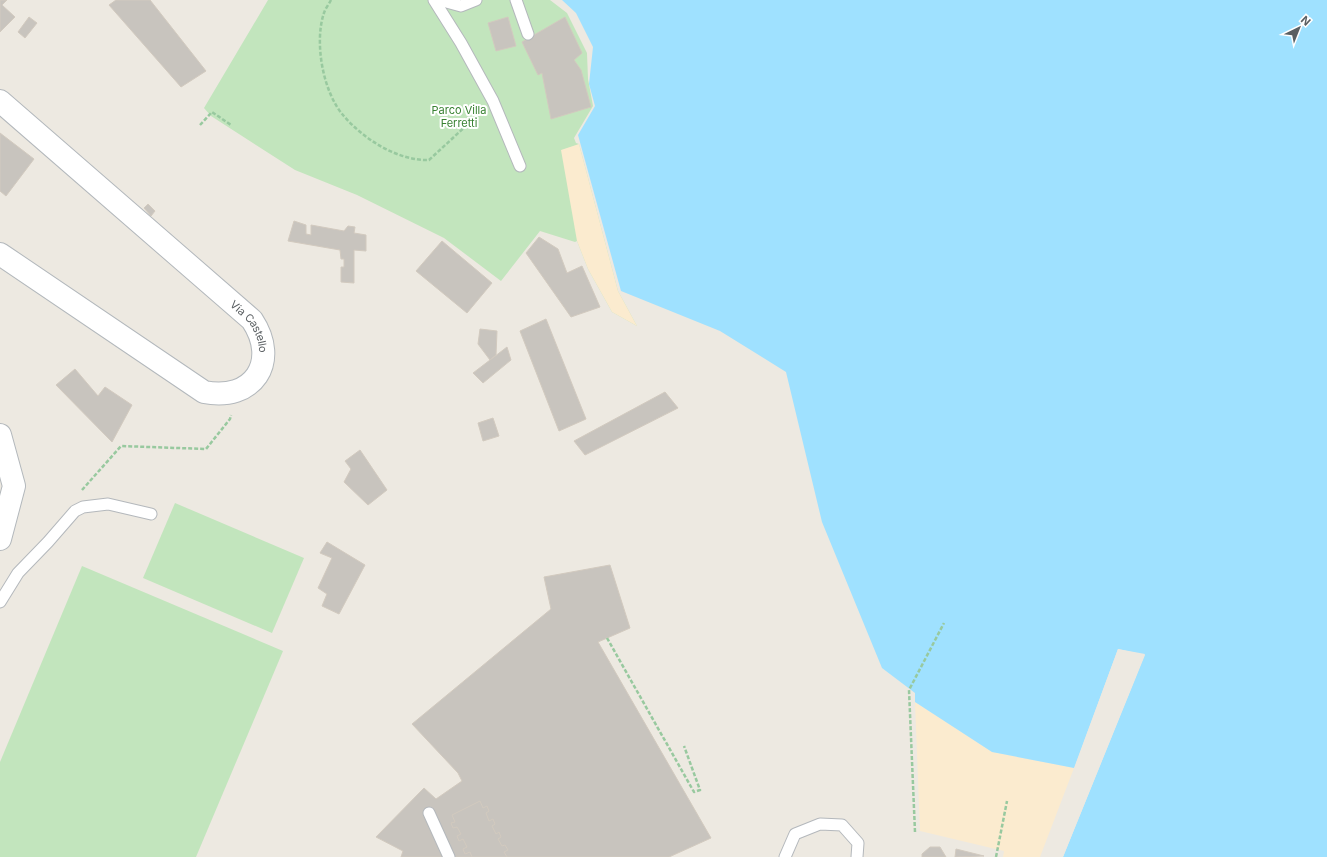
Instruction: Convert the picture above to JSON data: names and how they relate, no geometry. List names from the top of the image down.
{
  "streets": {
    "main road": ["Via Castello"]
  },
  "parks": ["Parco Villa Ferretti"],
  "north": "top right"
}
